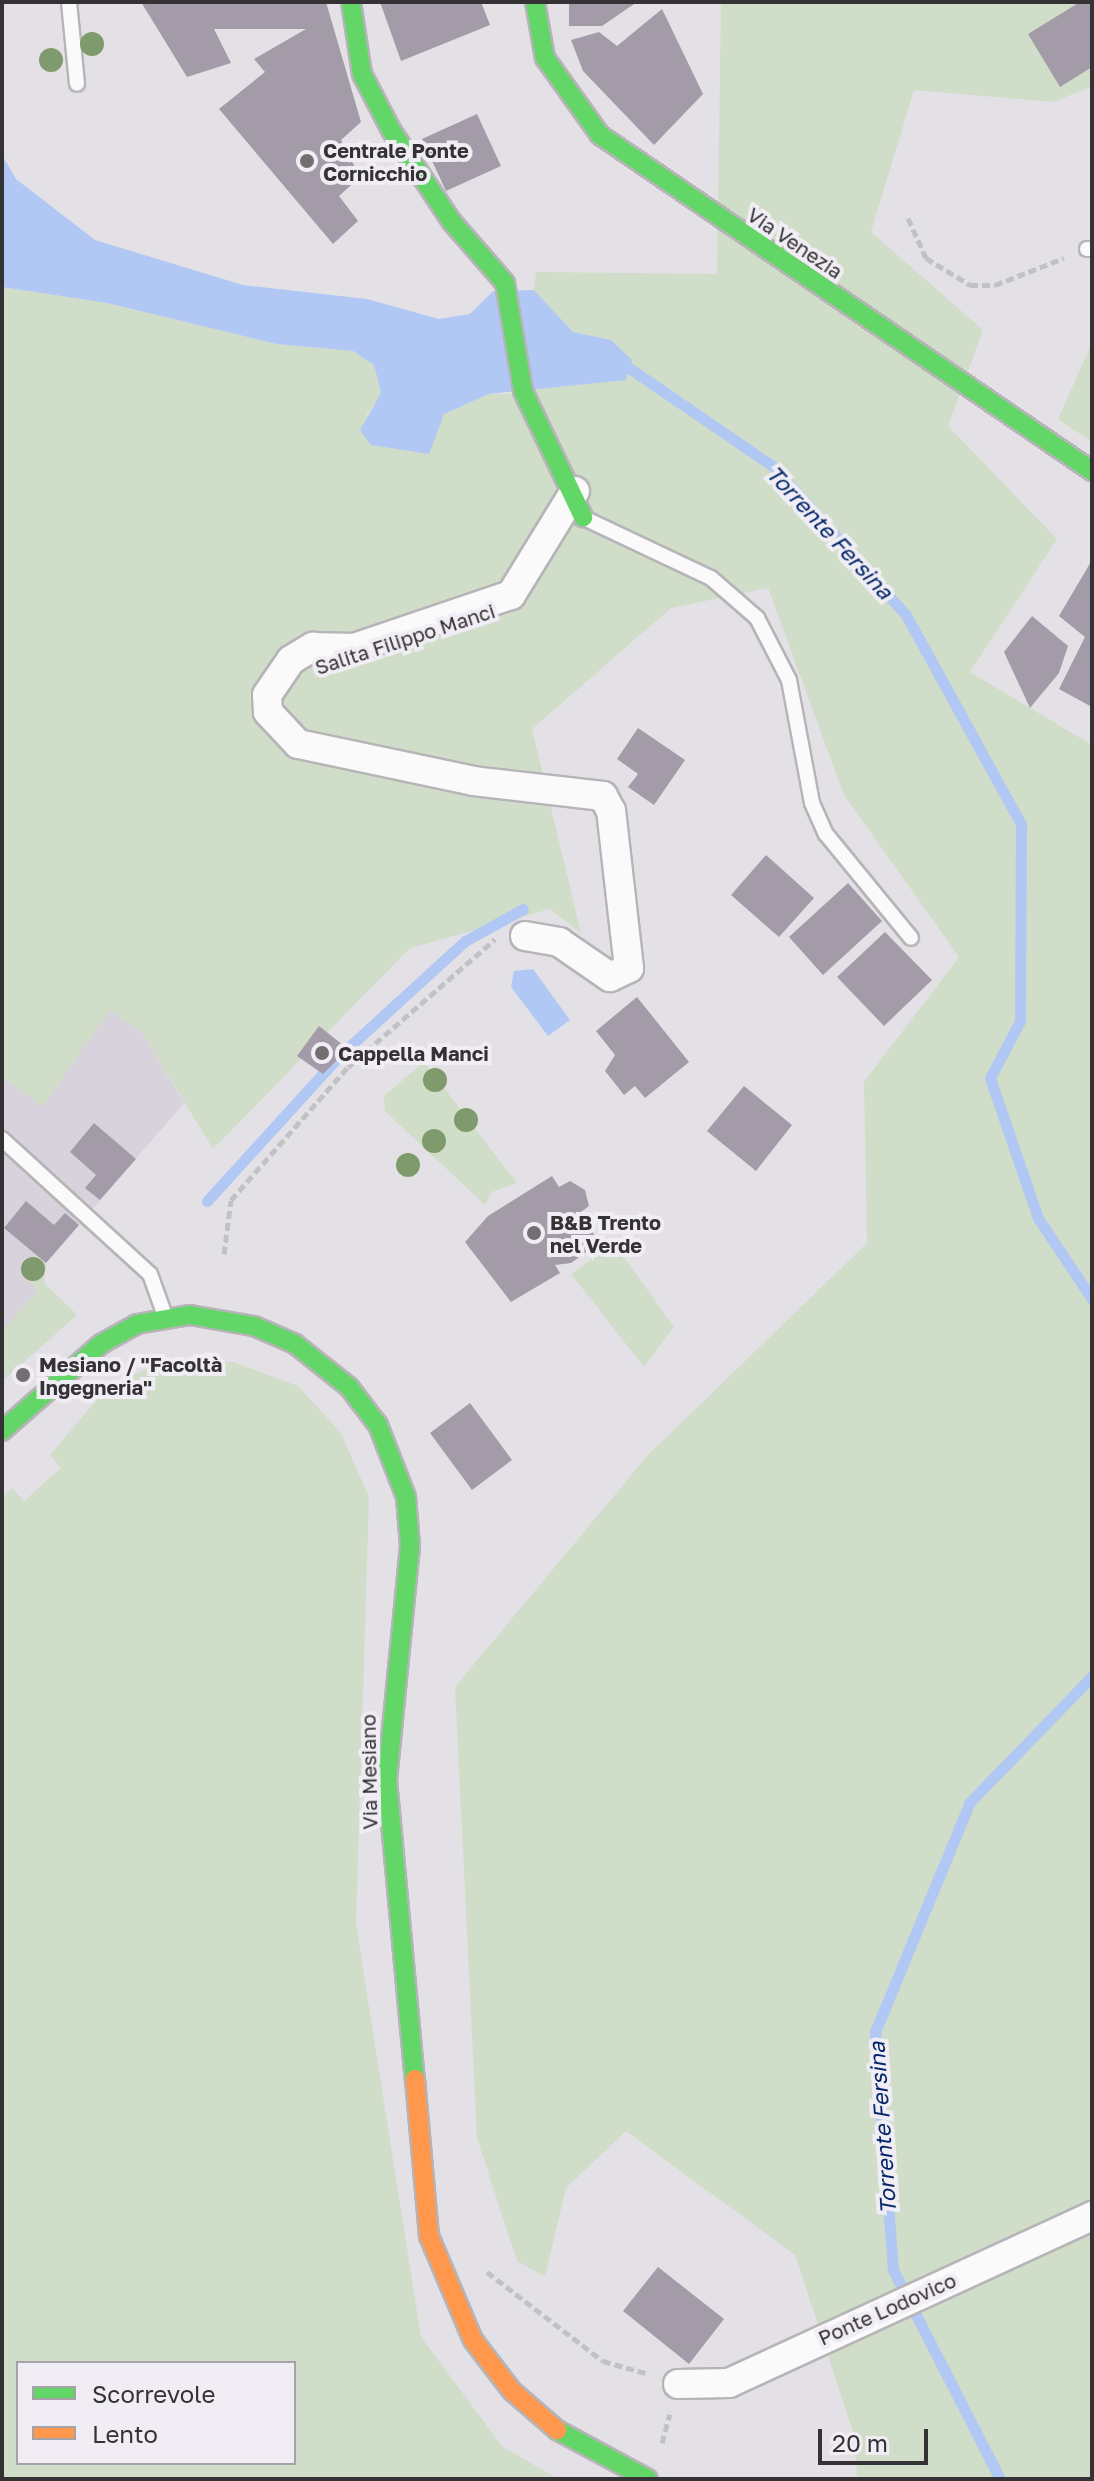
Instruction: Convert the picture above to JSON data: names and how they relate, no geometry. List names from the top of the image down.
{
  "streets": {
    "main road": ["Via Venezia", "Via Mesiano"],
    "street": ["Salita Filippo Manci", "Ponte Lodovico"]
  },
  "water": ["Torrente Fersina"],
  "places": [
    "Centrale Ponte Cornicchio",
    "Cappella Manci",
    "B&B Trento nel Verde",
    "Mesiano / \"Facoltà Ingegneria\""
  ],
  "legend": ["Scorrevole", "Lento"],
  "scale_bar": "20 m"
}
